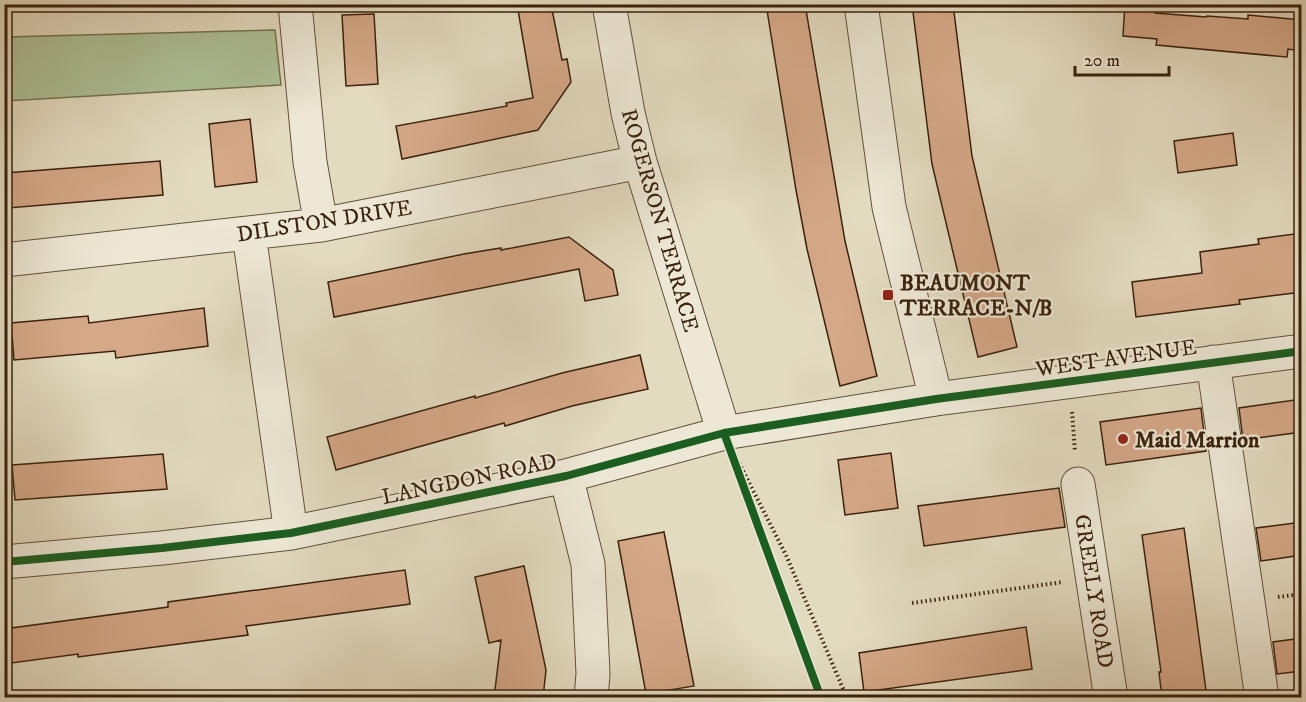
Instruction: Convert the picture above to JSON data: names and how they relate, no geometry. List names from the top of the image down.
{
  "streets": {
    "street": [
      "DILSTON DRIVE",
      "ROGERSON TERRACE",
      "WEST AVENUE",
      "LANGDON ROAD",
      "GREELY ROAD"
    ]
  },
  "crossings": [
    ["DILSTON DRIVE", "ROGERSON TERRACE"],
    ["ROGERSON TERRACE", "LANGDON ROAD"],
    ["WEST AVENUE", "LANGDON ROAD"]
  ],
  "places": {
    "transit": ["BEAUMONT TERRACE-N/B"],
    "other": ["Maid Marrion"]
  },
  "scale_bar": "20 m"
}
